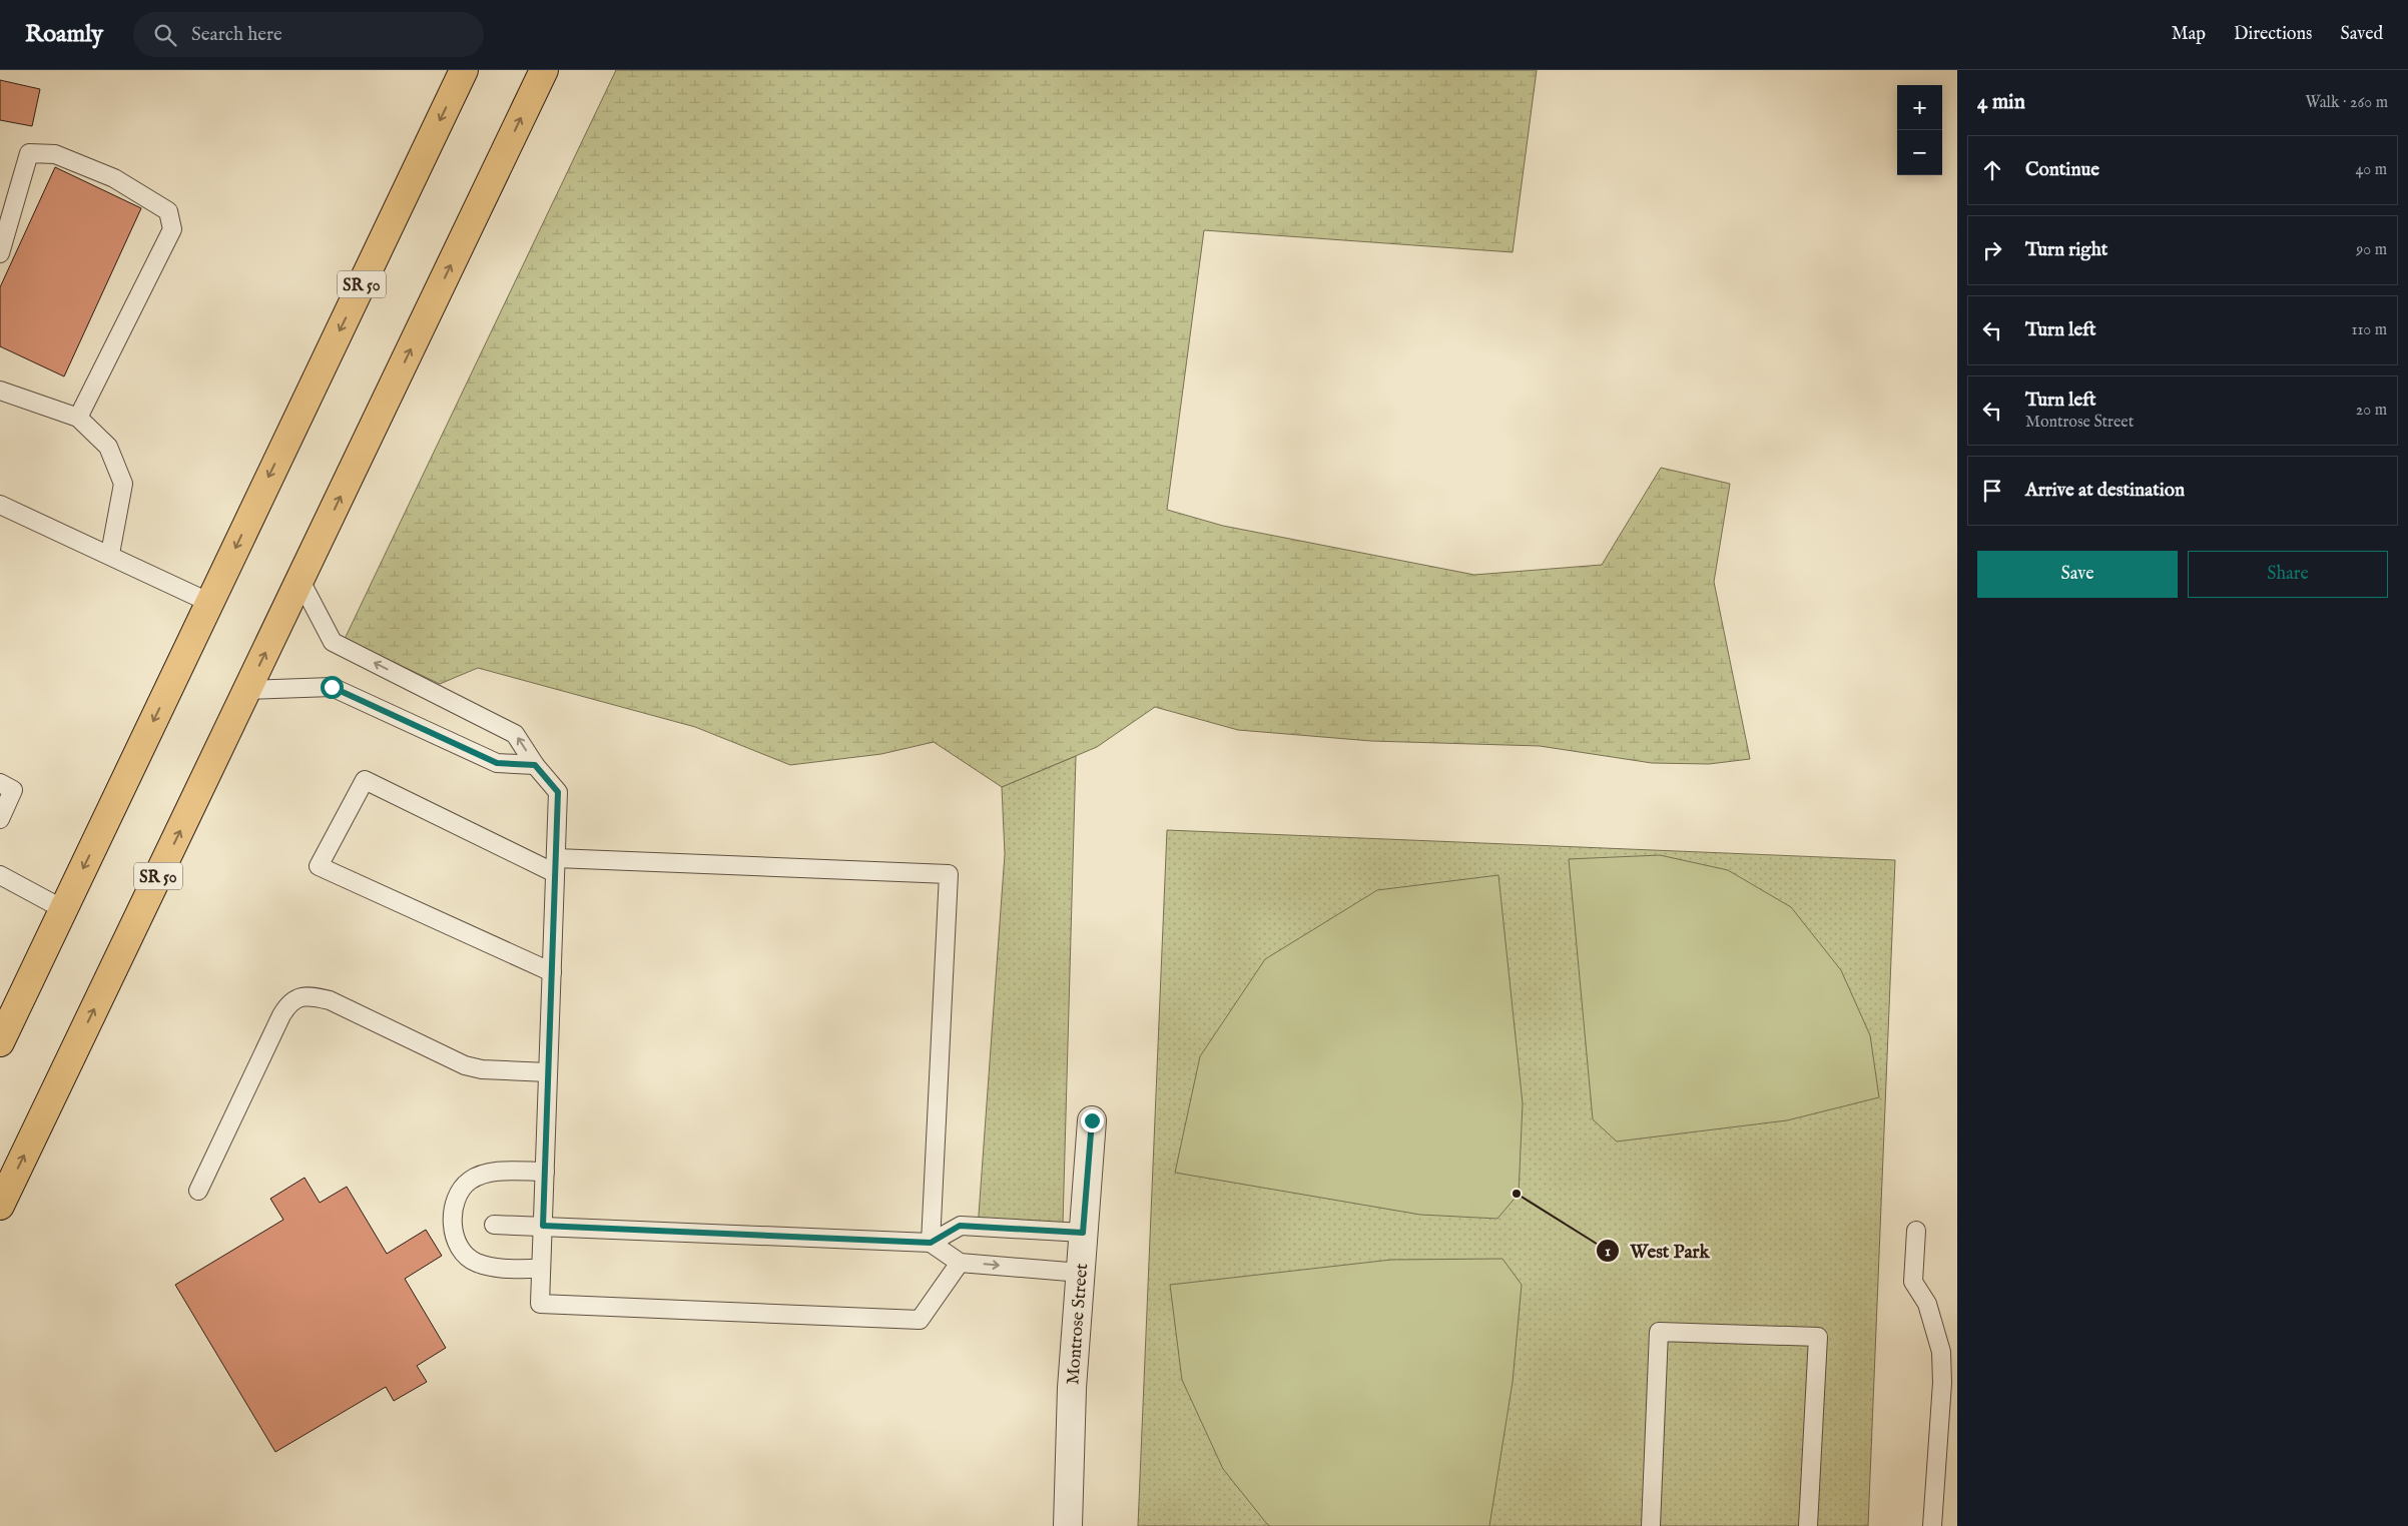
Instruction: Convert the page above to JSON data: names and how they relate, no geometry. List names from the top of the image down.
{
  "streets": {
    "highway": ["SR 50"],
    "street": ["Montrose Street"]
  },
  "places": ["West Park"],
  "page": {
    "header": "Roamly",
    "search": "Search here",
    "nav": ["Map", "Directions", "Saved"],
    "heading": ["4 min", "Walk · 260 m"],
    "map_buttons": ["+", "−"],
    "list": [
      ["Continue", "40 m"],
      ["Turn right", "90 m"],
      ["Turn left", "110 m"],
      ["Turn left", "Montrose Street", "20 m"],
      "Arrive at destination"
    ],
    "buttons": ["Save", "Share"]
  }
}
